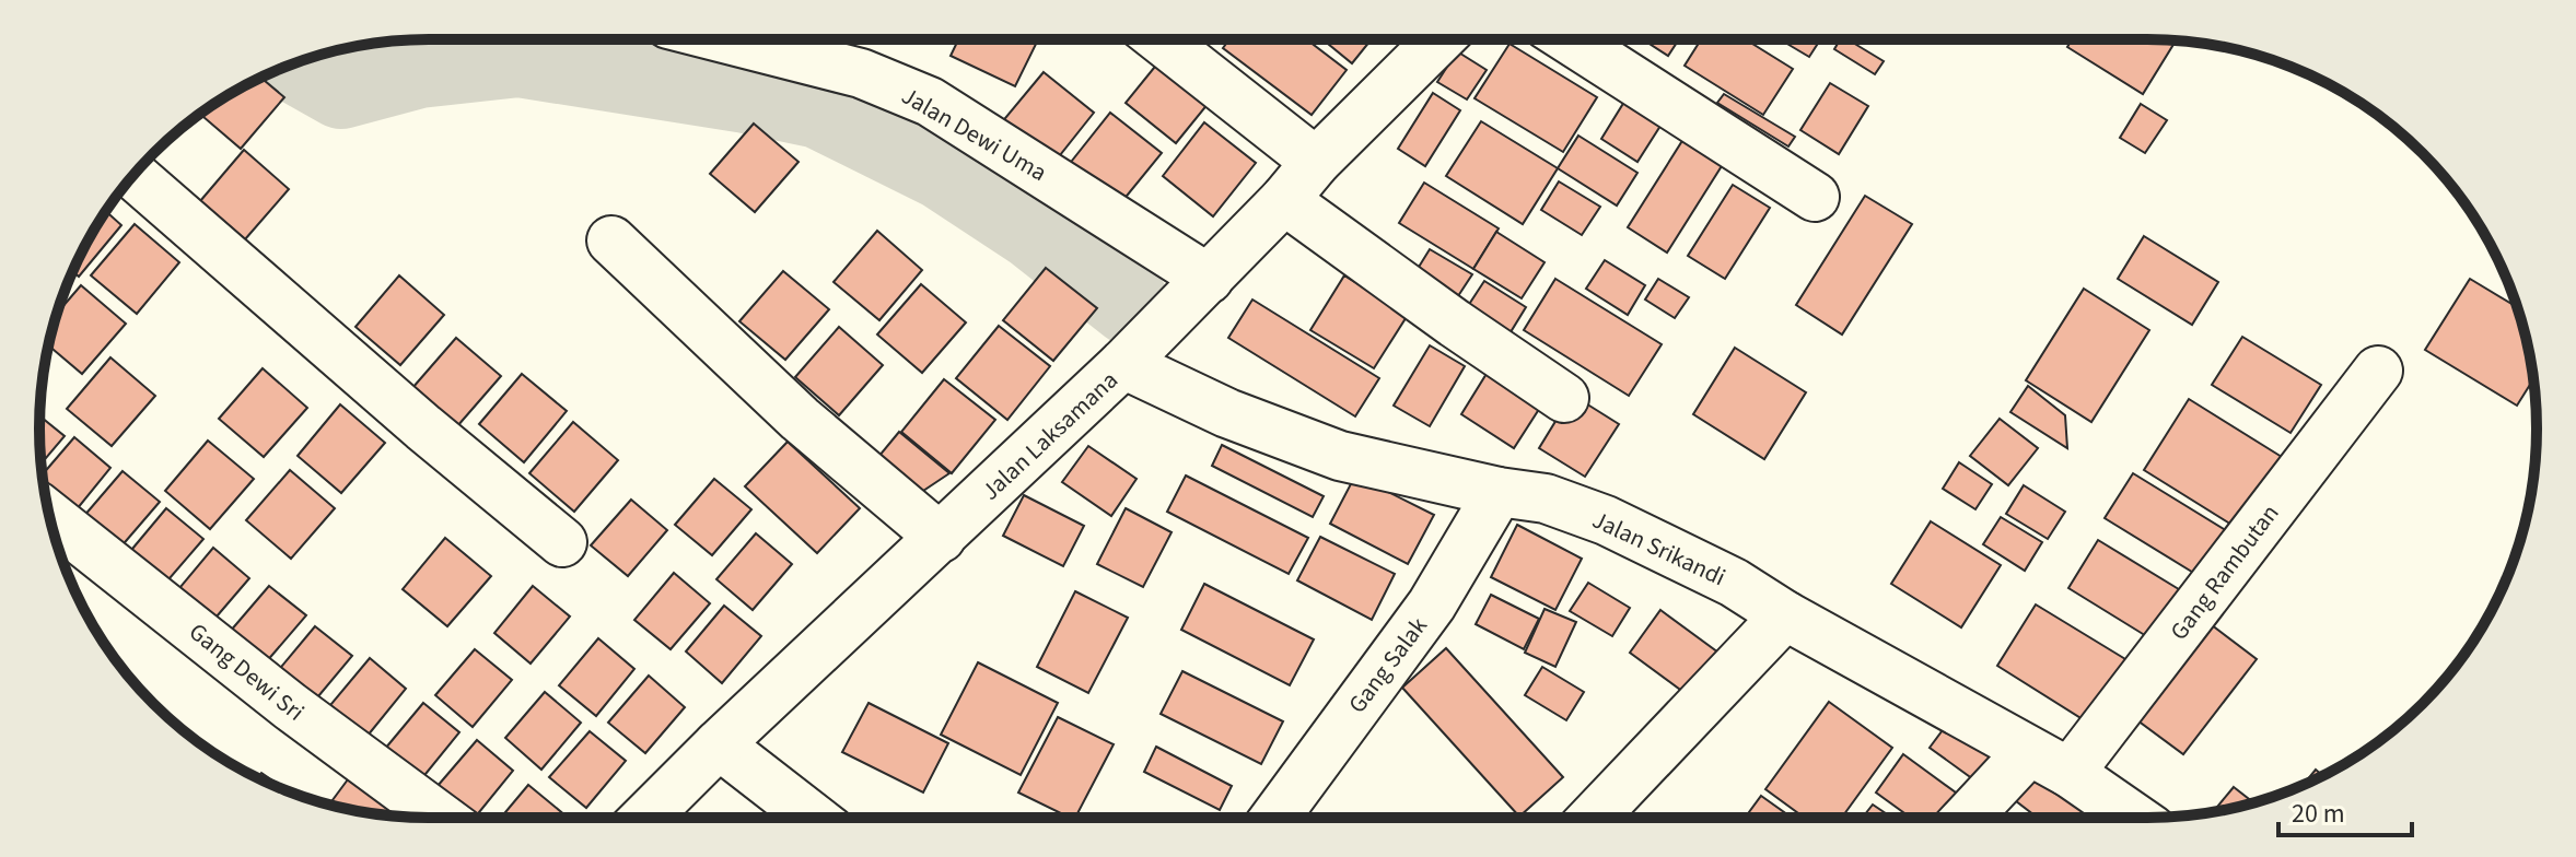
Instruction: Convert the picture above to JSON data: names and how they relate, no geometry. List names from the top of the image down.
{
  "streets": {
    "street": [
      "Jalan Dewi Uma",
      "Jalan Laksamana",
      "Jalan Srikandi",
      "Gang Rambutan",
      "Gang Salak",
      "Gang Dewi Sri"
    ]
  },
  "crossings": [
    ["Jalan Dewi Uma", "Jalan Laksamana"],
    ["Jalan Laksamana", "Jalan Srikandi"],
    ["Jalan Srikandi", "Gang Rambutan"],
    ["Jalan Srikandi", "Gang Salak"]
  ],
  "scale_bar": "20 m"
}
